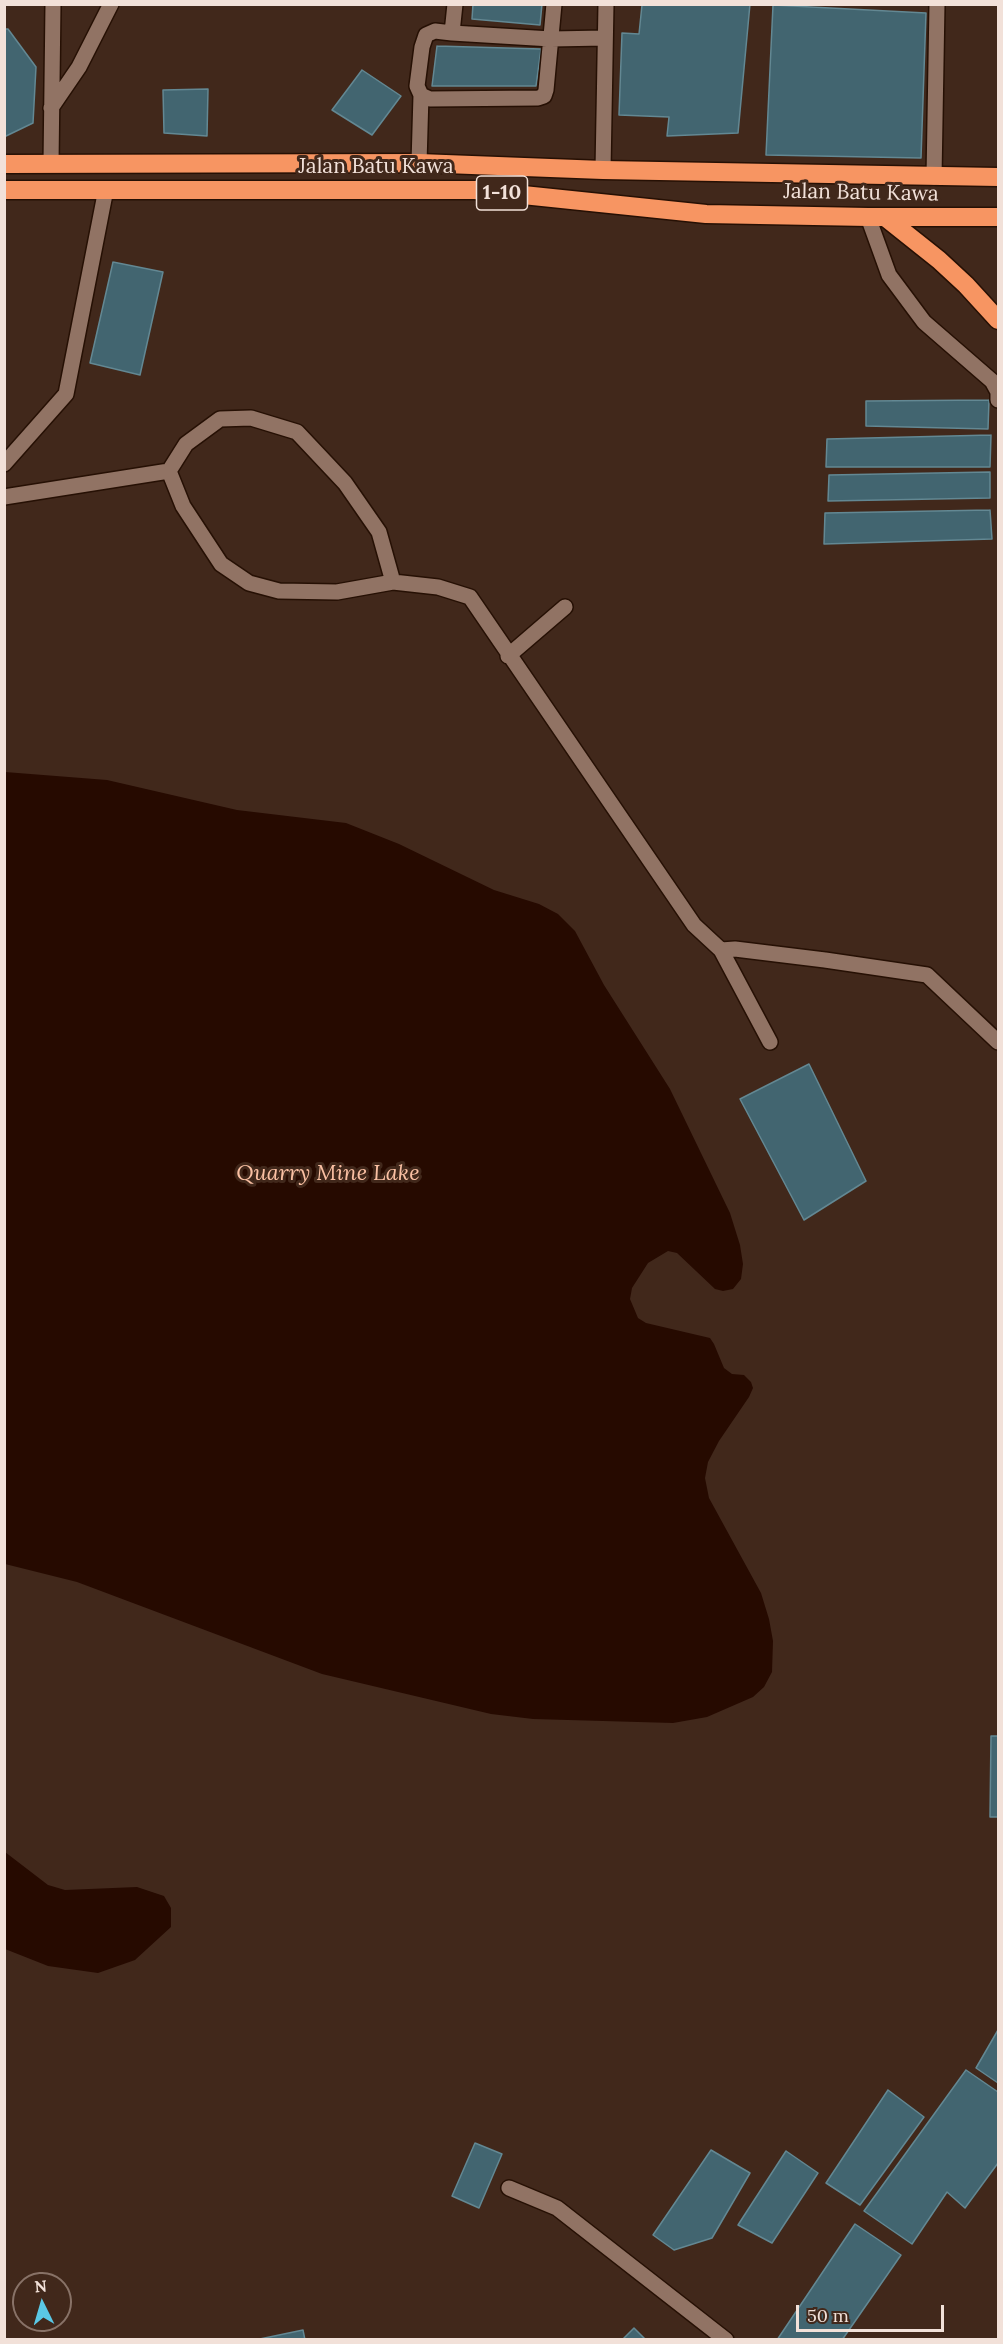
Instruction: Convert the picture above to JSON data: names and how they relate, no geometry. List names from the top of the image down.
{
  "streets": {
    "highway": ["Jalan Batu Kawa", "1-10"]
  },
  "water": ["Quarry Mine Lake"],
  "scale_bar": "50 m",
  "north": "top"
}
